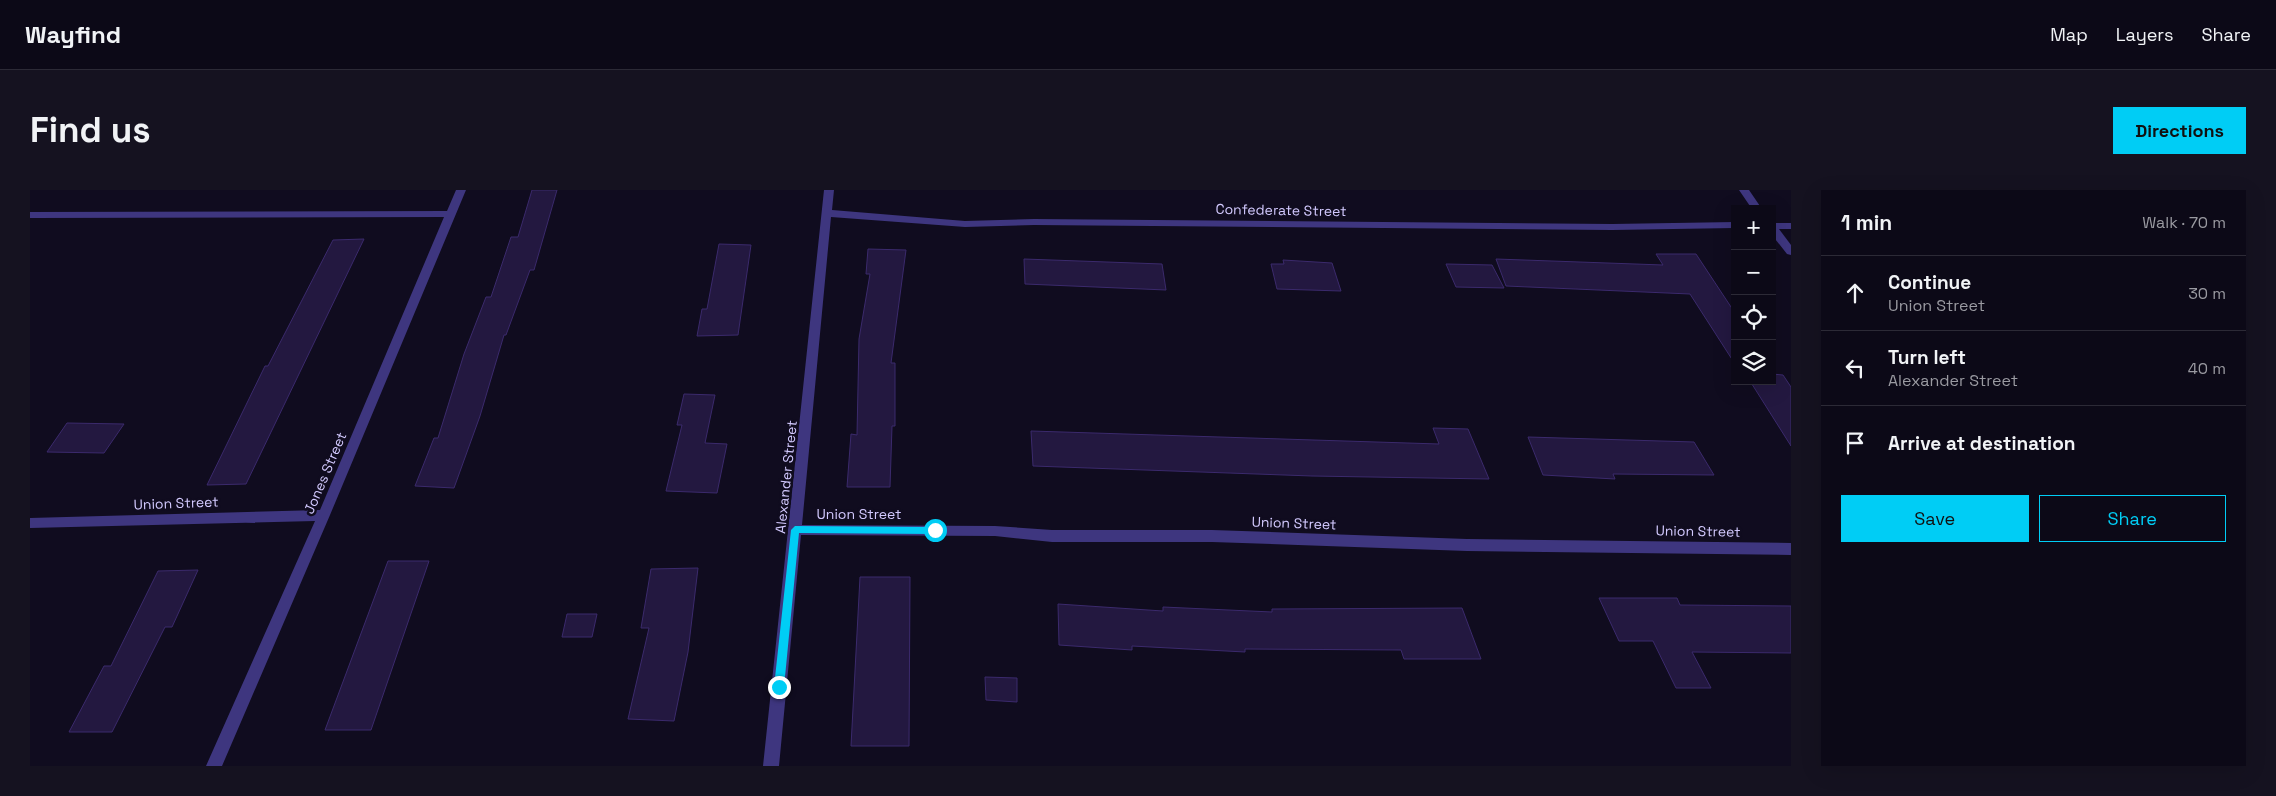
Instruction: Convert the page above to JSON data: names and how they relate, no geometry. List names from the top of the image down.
{
  "streets": {
    "street": [
      "Confederate Street",
      "Jones Street",
      "Alexander Street",
      "Union Street"
    ]
  },
  "crossings": [
    ["Confederate Street", "Alexander Street"],
    ["Jones Street", "Union Street"],
    ["Alexander Street", "Union Street"]
  ],
  "page": {
    "header": "Wayfind",
    "nav": ["Map", "Layers", "Share"],
    "buttons": [
      "Directions",
      ["Save", "Share"]
    ],
    "title": "Find us",
    "heading": ["1 min", "Walk · 70 m"],
    "map_buttons": ["+", "−"],
    "list": [
      ["Continue", "Union Street", "30 m"],
      ["Turn left", "Alexander Street", "40 m"],
      "Arrive at destination"
    ]
  }
}
